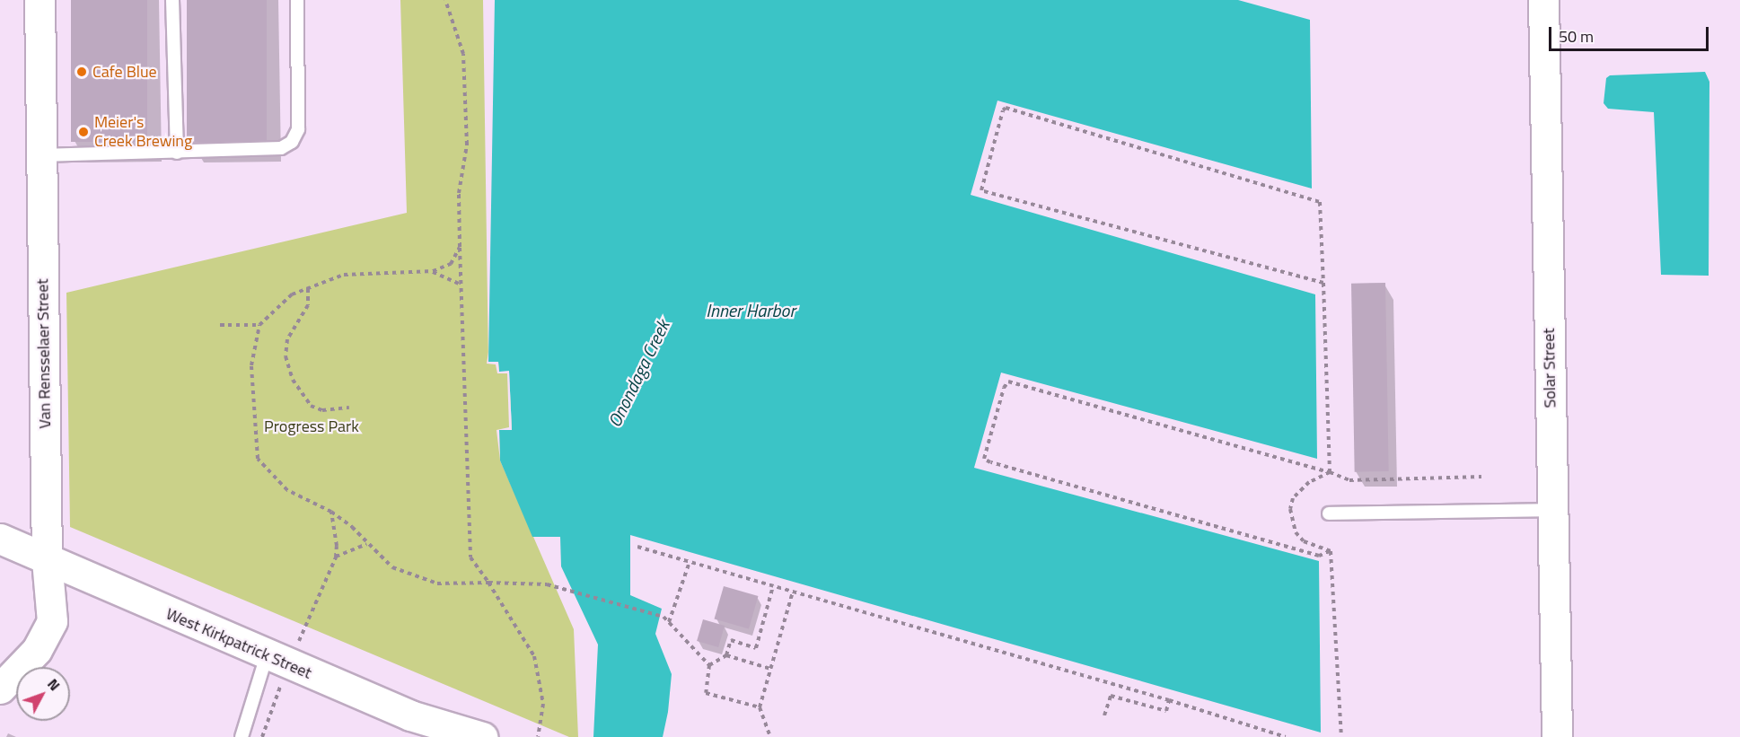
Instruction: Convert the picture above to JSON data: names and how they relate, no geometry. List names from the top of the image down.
{
  "streets": {
    "street": ["Van Rensselaer Street", "Solar Street", "West Kirkpatrick Street"]
  },
  "crossings": [
    ["Van Rensselaer Street", "West Kirkpatrick Street"]
  ],
  "water": ["Inner Harbor", "Onondaga Creek"],
  "parks": ["Progress Park"],
  "places": ["Cafe Blue", "Meier's Creek Brewing"],
  "scale_bar": "50 m",
  "north": "top right"
}
